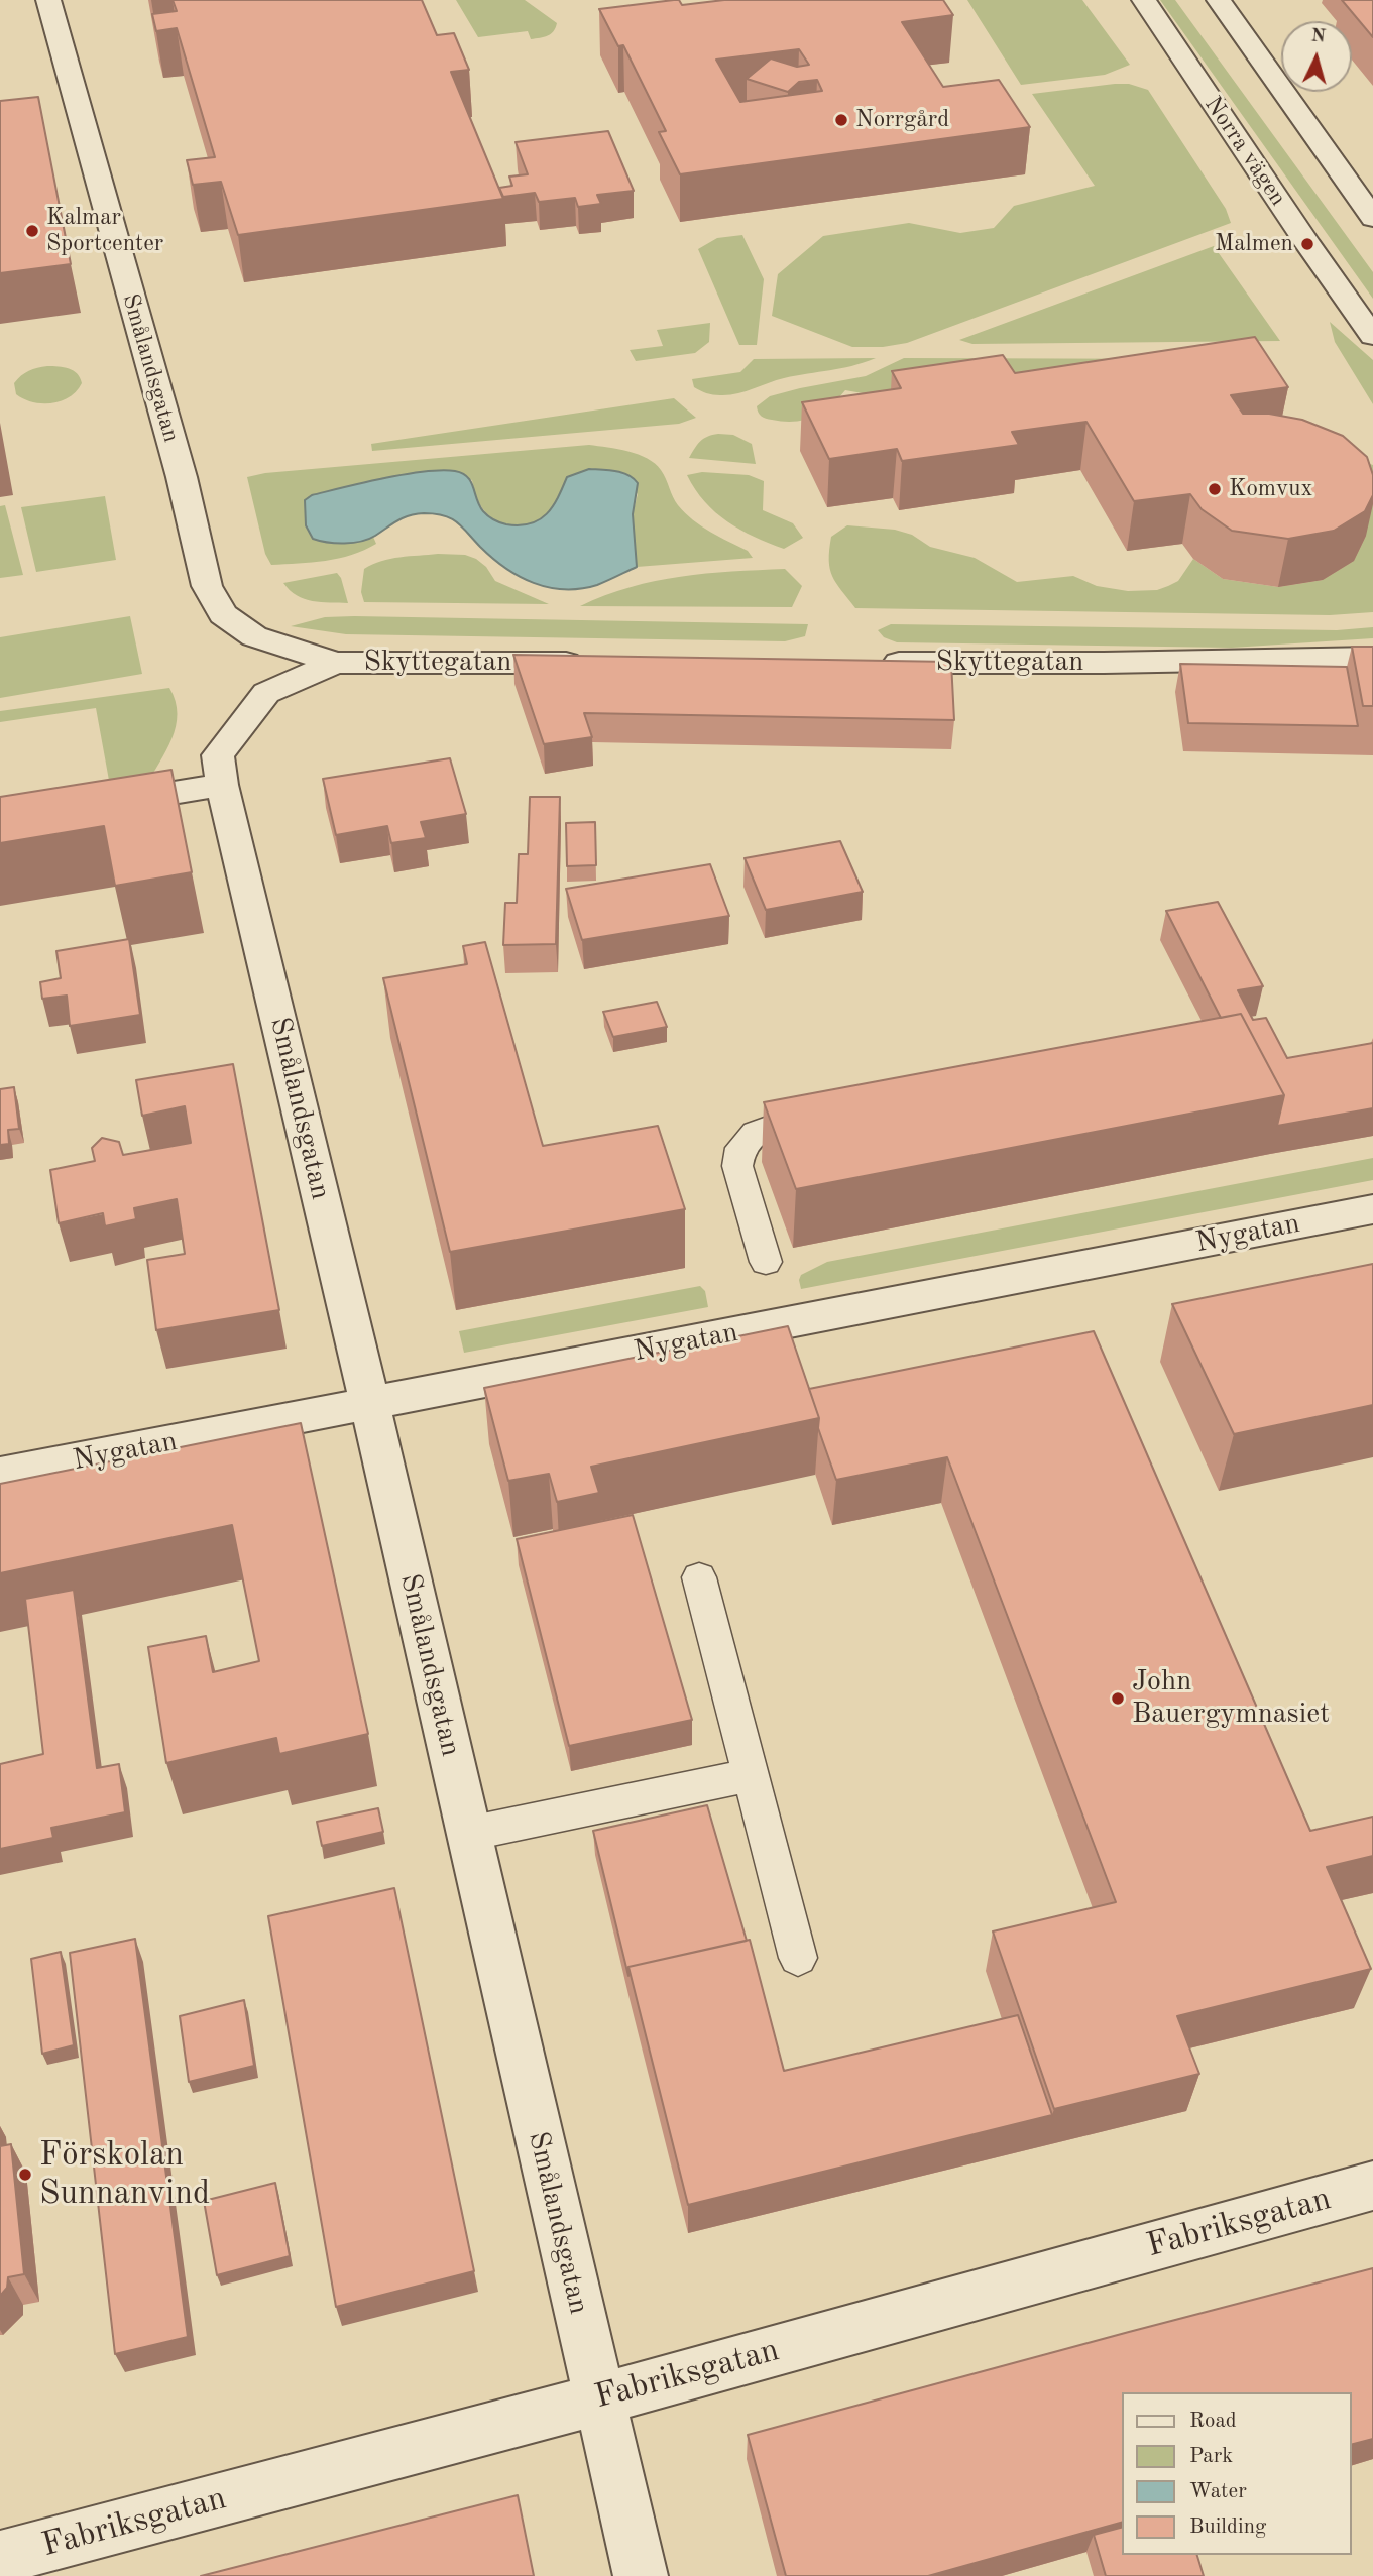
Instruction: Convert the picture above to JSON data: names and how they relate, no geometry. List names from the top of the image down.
{
  "streets": {
    "street": [
      "Norra vägen",
      "Smålandsgatan",
      "Skyttegatan",
      "Nygatan",
      "Fabriksgatan"
    ]
  },
  "crossings": [
    ["Smålandsgatan", "Skyttegatan"],
    ["Smålandsgatan", "Nygatan"],
    ["Smålandsgatan", "Fabriksgatan"]
  ],
  "places": [
    "Norrgård",
    "Kalmar Sportcenter",
    "Malmen",
    "Komvux",
    "John Bauergymnasiet",
    "Förskolan Sunnanvind"
  ],
  "legend": [
    "Road",
    "Park",
    "Water",
    "Building"
  ],
  "north": "top"
}
